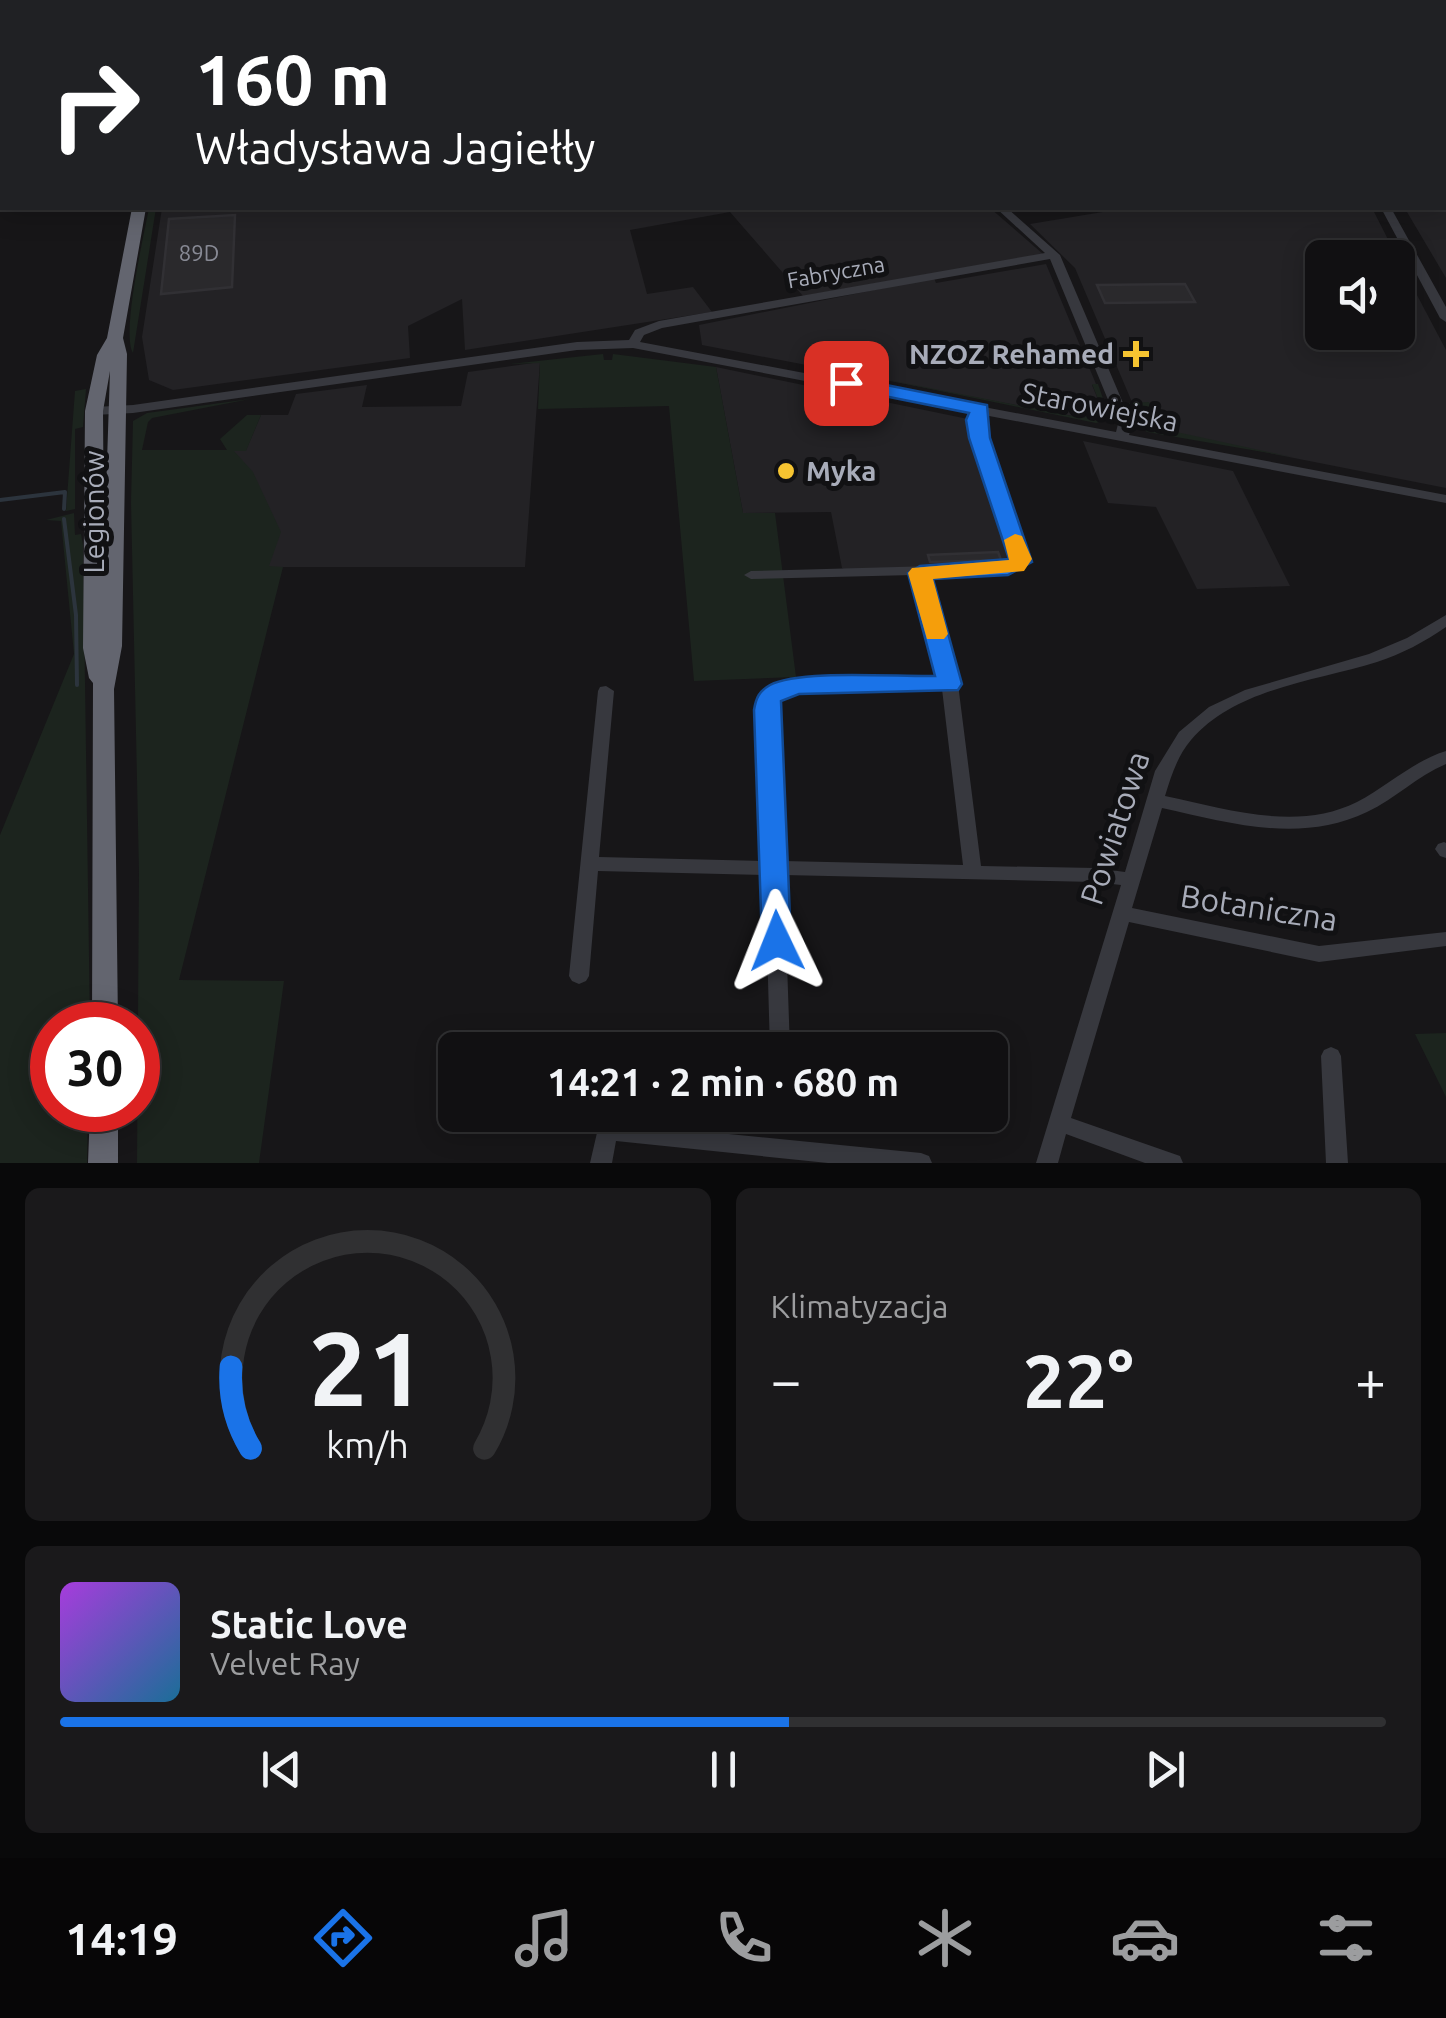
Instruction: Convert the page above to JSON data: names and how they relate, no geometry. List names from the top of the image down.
{
  "streets": {
    "highway": ["Legionów"],
    "street": [
      "Fabryczna",
      "Starowiejska",
      "Powiatowa",
      "Botaniczna"
    ]
  },
  "crossings": [
    ["Fabryczna", "Starowiejska"],
    ["Starowiejska", "Legionów"],
    ["Powiatowa", "Botaniczna"]
  ],
  "places": {
    "health": ["NZOZ Rehamed"],
    "other": ["Myka"]
  },
  "house_numbers": ["89D"],
  "page": {
    "turn": ["160 m", "Władysława Jagiełły"],
    "limit": "30",
    "trip": "14:21 · 2 min · 680 m",
    "tile": "Klimatyzacja",
    "heat": ["−", "22°", "+"],
    "song": ["Static Love", "Velvet Ray"],
    "tabs": "14:19",
    "gauge": ["21", "km/h"]
  }
}
